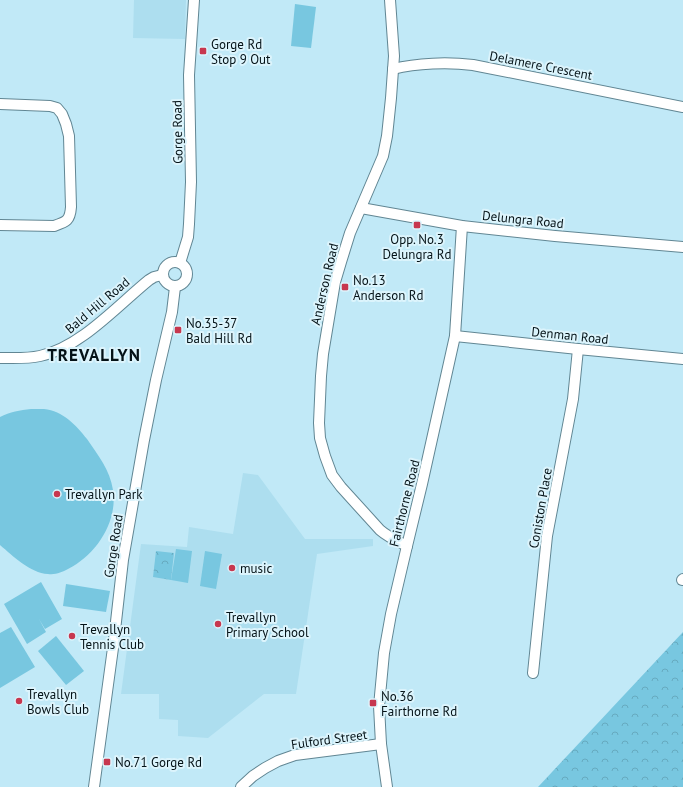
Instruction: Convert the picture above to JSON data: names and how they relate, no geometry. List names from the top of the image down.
{
  "streets": {
    "street": [
      "Delamere Crescent",
      "Gorge Road",
      "Delungra Road",
      "Anderson Road",
      "Bald Hill Road",
      "Denman Road",
      "Fairthorne Road",
      "Coniston Place",
      "Fulford Street"
    ]
  },
  "crossings": [
    ["Delamere Crescent", "Anderson Road"],
    ["Gorge Road", "Bald Hill Road"],
    ["Delungra Road", "Anderson Road"],
    ["Delungra Road", "Fairthorne Road"],
    ["Anderson Road", "Fairthorne Road"],
    ["Denman Road", "Fairthorne Road"],
    ["Denman Road", "Coniston Place"],
    ["Fairthorne Road", "Fulford Street"]
  ],
  "districts": ["TREVALLYN"],
  "places": {
    "transit": [
      "Gorge Rd Stop 9 Out",
      "Opp. No.3 Delungra Rd",
      "No.13 Anderson Rd",
      "No.35-37 Bald Hill Rd",
      "No.36 Fairthorne Rd",
      "No.71 Gorge Rd"
    ],
    "other": [
      "Trevallyn Park",
      "music",
      "Trevallyn Primary School",
      "Trevallyn Tennis Club",
      "Trevallyn Bowls Club"
    ]
  }
}
